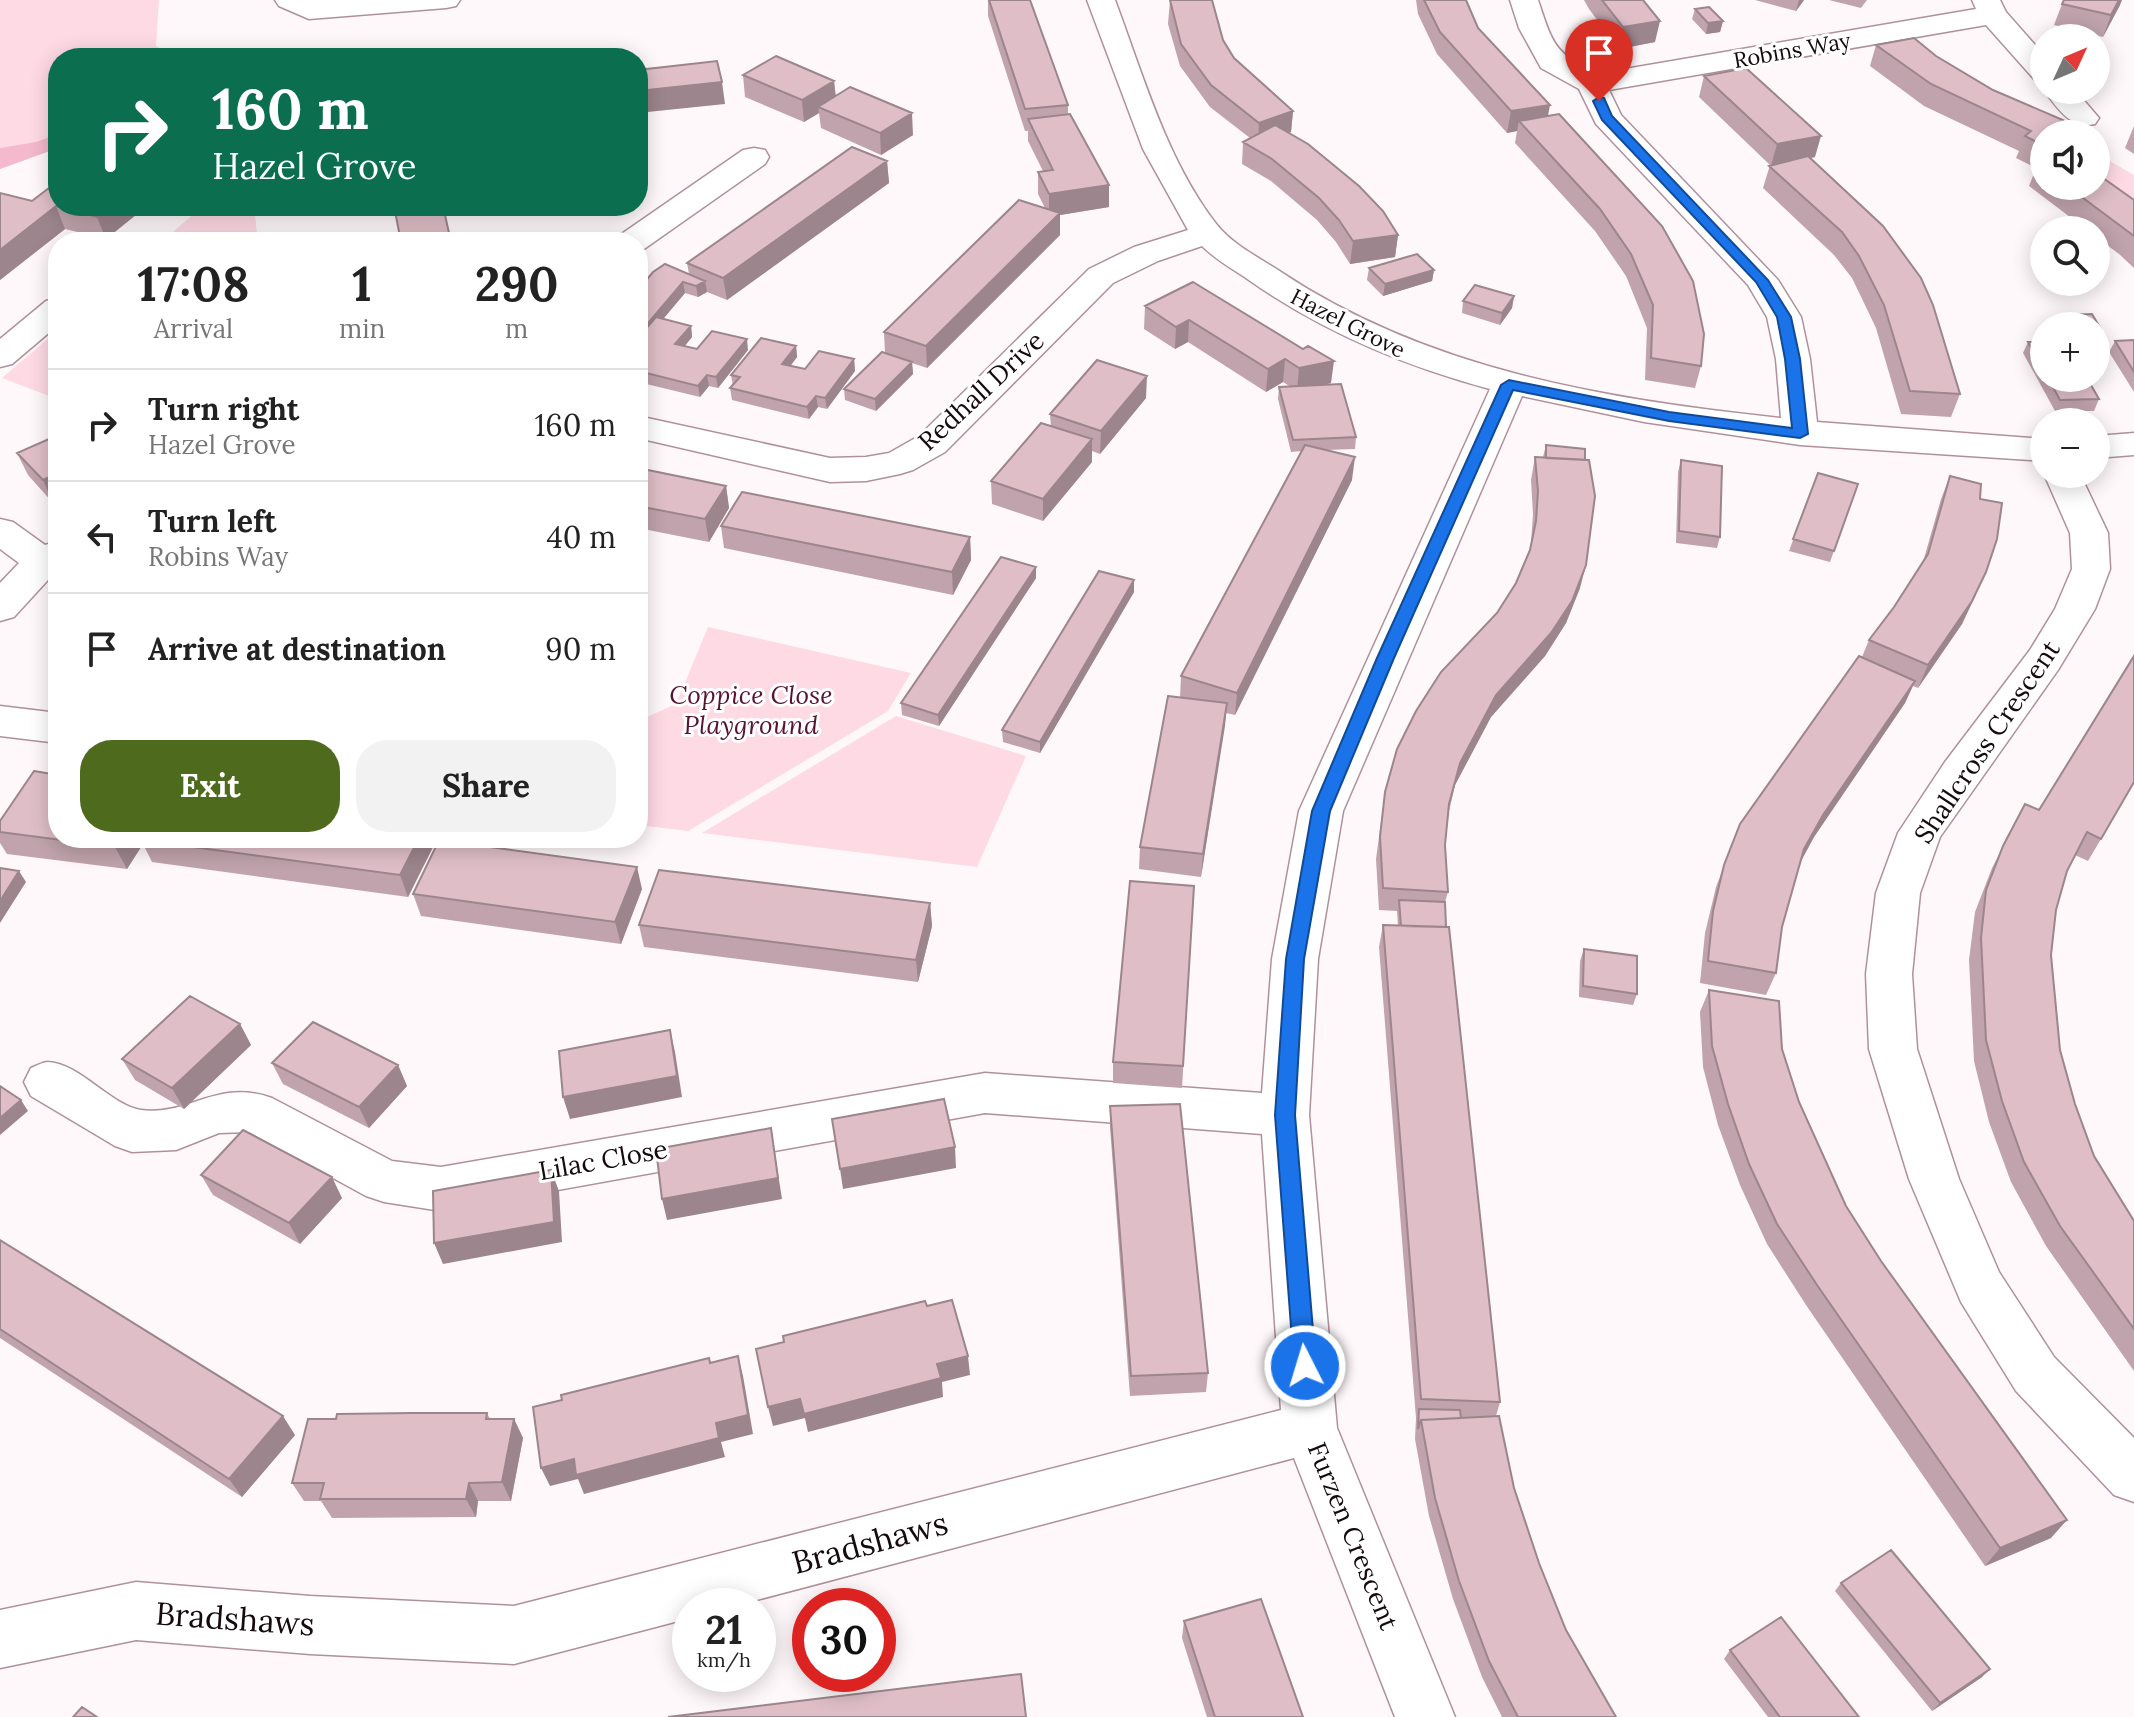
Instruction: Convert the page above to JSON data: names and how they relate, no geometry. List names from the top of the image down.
{
  "streets": {
    "street": [
      "Robins Way",
      "Hazel Grove",
      "Redhall Drive",
      "Shallcross Crescent",
      "Lilac Close",
      "Furzen Crescent",
      "Bradshaws"
    ]
  },
  "crossings": [
    ["Hazel Grove", "Redhall Drive"],
    ["Hazel Grove", "Furzen Crescent"],
    ["Lilac Close", "Furzen Crescent"],
    ["Furzen Crescent", "Bradshaws"]
  ],
  "parks": ["Coppice Close Playground"],
  "north": "top right",
  "page": {
    "map_buttons": ["+", "−"],
    "turn": ["160 m", "Hazel Grove"],
    "eta": [
      "17:08",
      "Arrival",
      "1",
      "min",
      "290",
      "m"
    ],
    "list": [
      {
        "name": "Turn right",
        "note": "Hazel Grove",
        "value": "160 m"
      },
      {
        "name": "Turn left",
        "note": "Robins Way",
        "value": "40 m"
      },
      {
        "name": "Arrive at destination",
        "value": "90 m"
      }
    ],
    "buttons": ["Exit", "Share"],
    "speed": "21 km/h",
    "limit": "30"
  }
}
